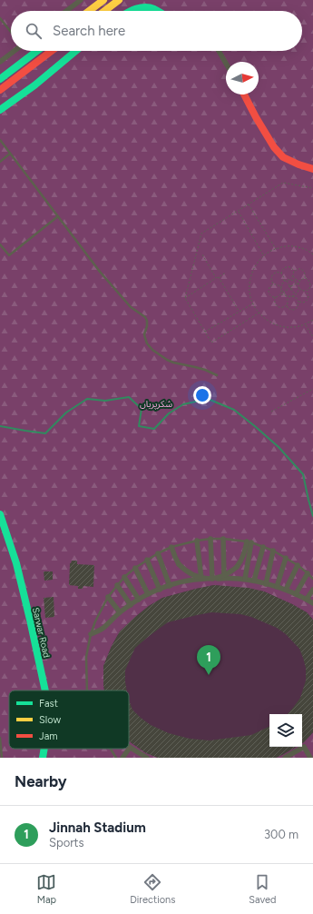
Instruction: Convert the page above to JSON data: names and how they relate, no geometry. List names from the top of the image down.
{
  "streets": {
    "street": ["Sarwar Road"]
  },
  "parks": ["شکرپریاں"],
  "legend": ["Fast", "Slow", "Jam"],
  "north": "right",
  "page": {
    "search": "Search here",
    "pins": "1",
    "heading": "Nearby",
    "list": [
      {
        "mark": "1",
        "name": "Jinnah Stadium",
        "note": "Sports",
        "value": "300 m"
      }
    ],
    "nav": ["Map", "Directions", "Saved"]
  }
}
